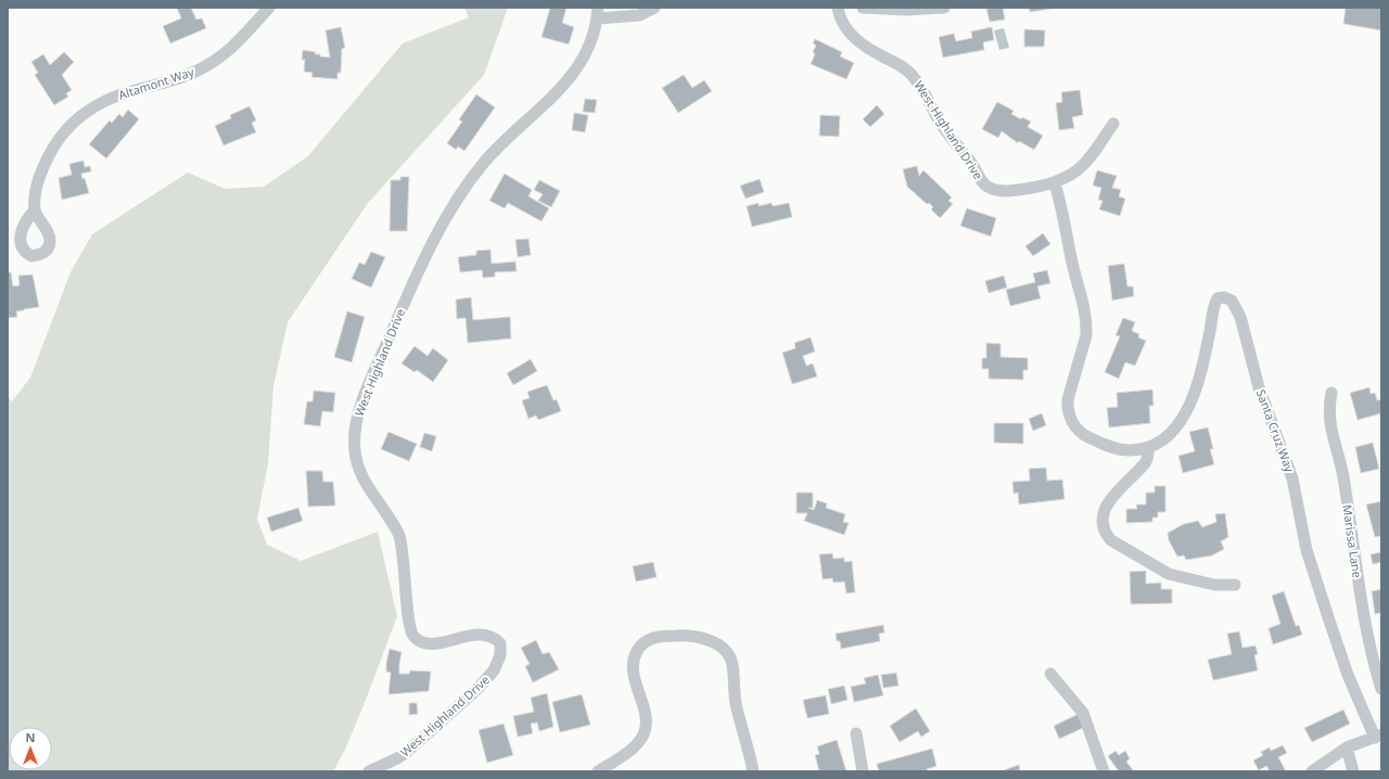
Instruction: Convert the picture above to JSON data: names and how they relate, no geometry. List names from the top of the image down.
{
  "streets": {
    "street": [
      "Altamont Way",
      "West Highland Drive",
      "Santa Cruz Way",
      "Marissa Lane"
    ]
  },
  "crossings": [
    ["West Highland Drive", "Santa Cruz Way"]
  ],
  "north": "top"
}
